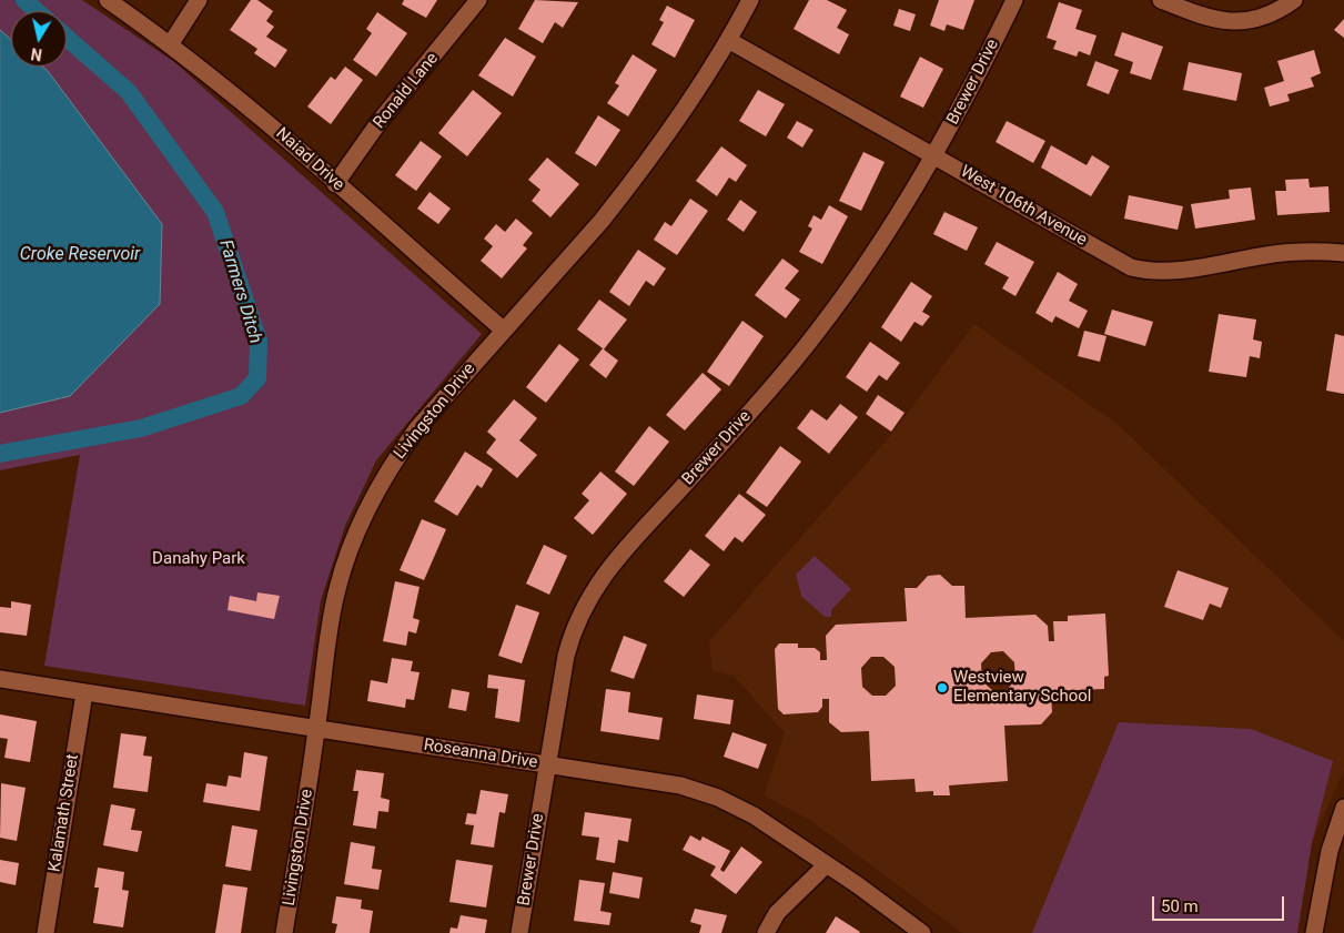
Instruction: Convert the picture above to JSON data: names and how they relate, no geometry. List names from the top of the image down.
{
  "streets": {
    "street": [
      "Brewer Drive",
      "Ronald Lane",
      "Naiad Drive",
      "West 106th Avenue",
      "Livingston Drive",
      "Roseanna Drive",
      "Kalamath Street"
    ]
  },
  "crossings": [
    ["Brewer Drive", "West 106th Avenue"],
    ["Brewer Drive", "Roseanna Drive"],
    ["Ronald Lane", "Naiad Drive"],
    ["Naiad Drive", "Livingston Drive"],
    ["West 106th Avenue", "Livingston Drive"],
    ["Livingston Drive", "Roseanna Drive"],
    ["Roseanna Drive", "Kalamath Street"]
  ],
  "water": ["Croke Reservoir", "Farmers Ditch"],
  "parks": ["Danahy Park"],
  "places": ["Westview Elementary School"],
  "scale_bar": "50 m",
  "north": "bottom"
}
